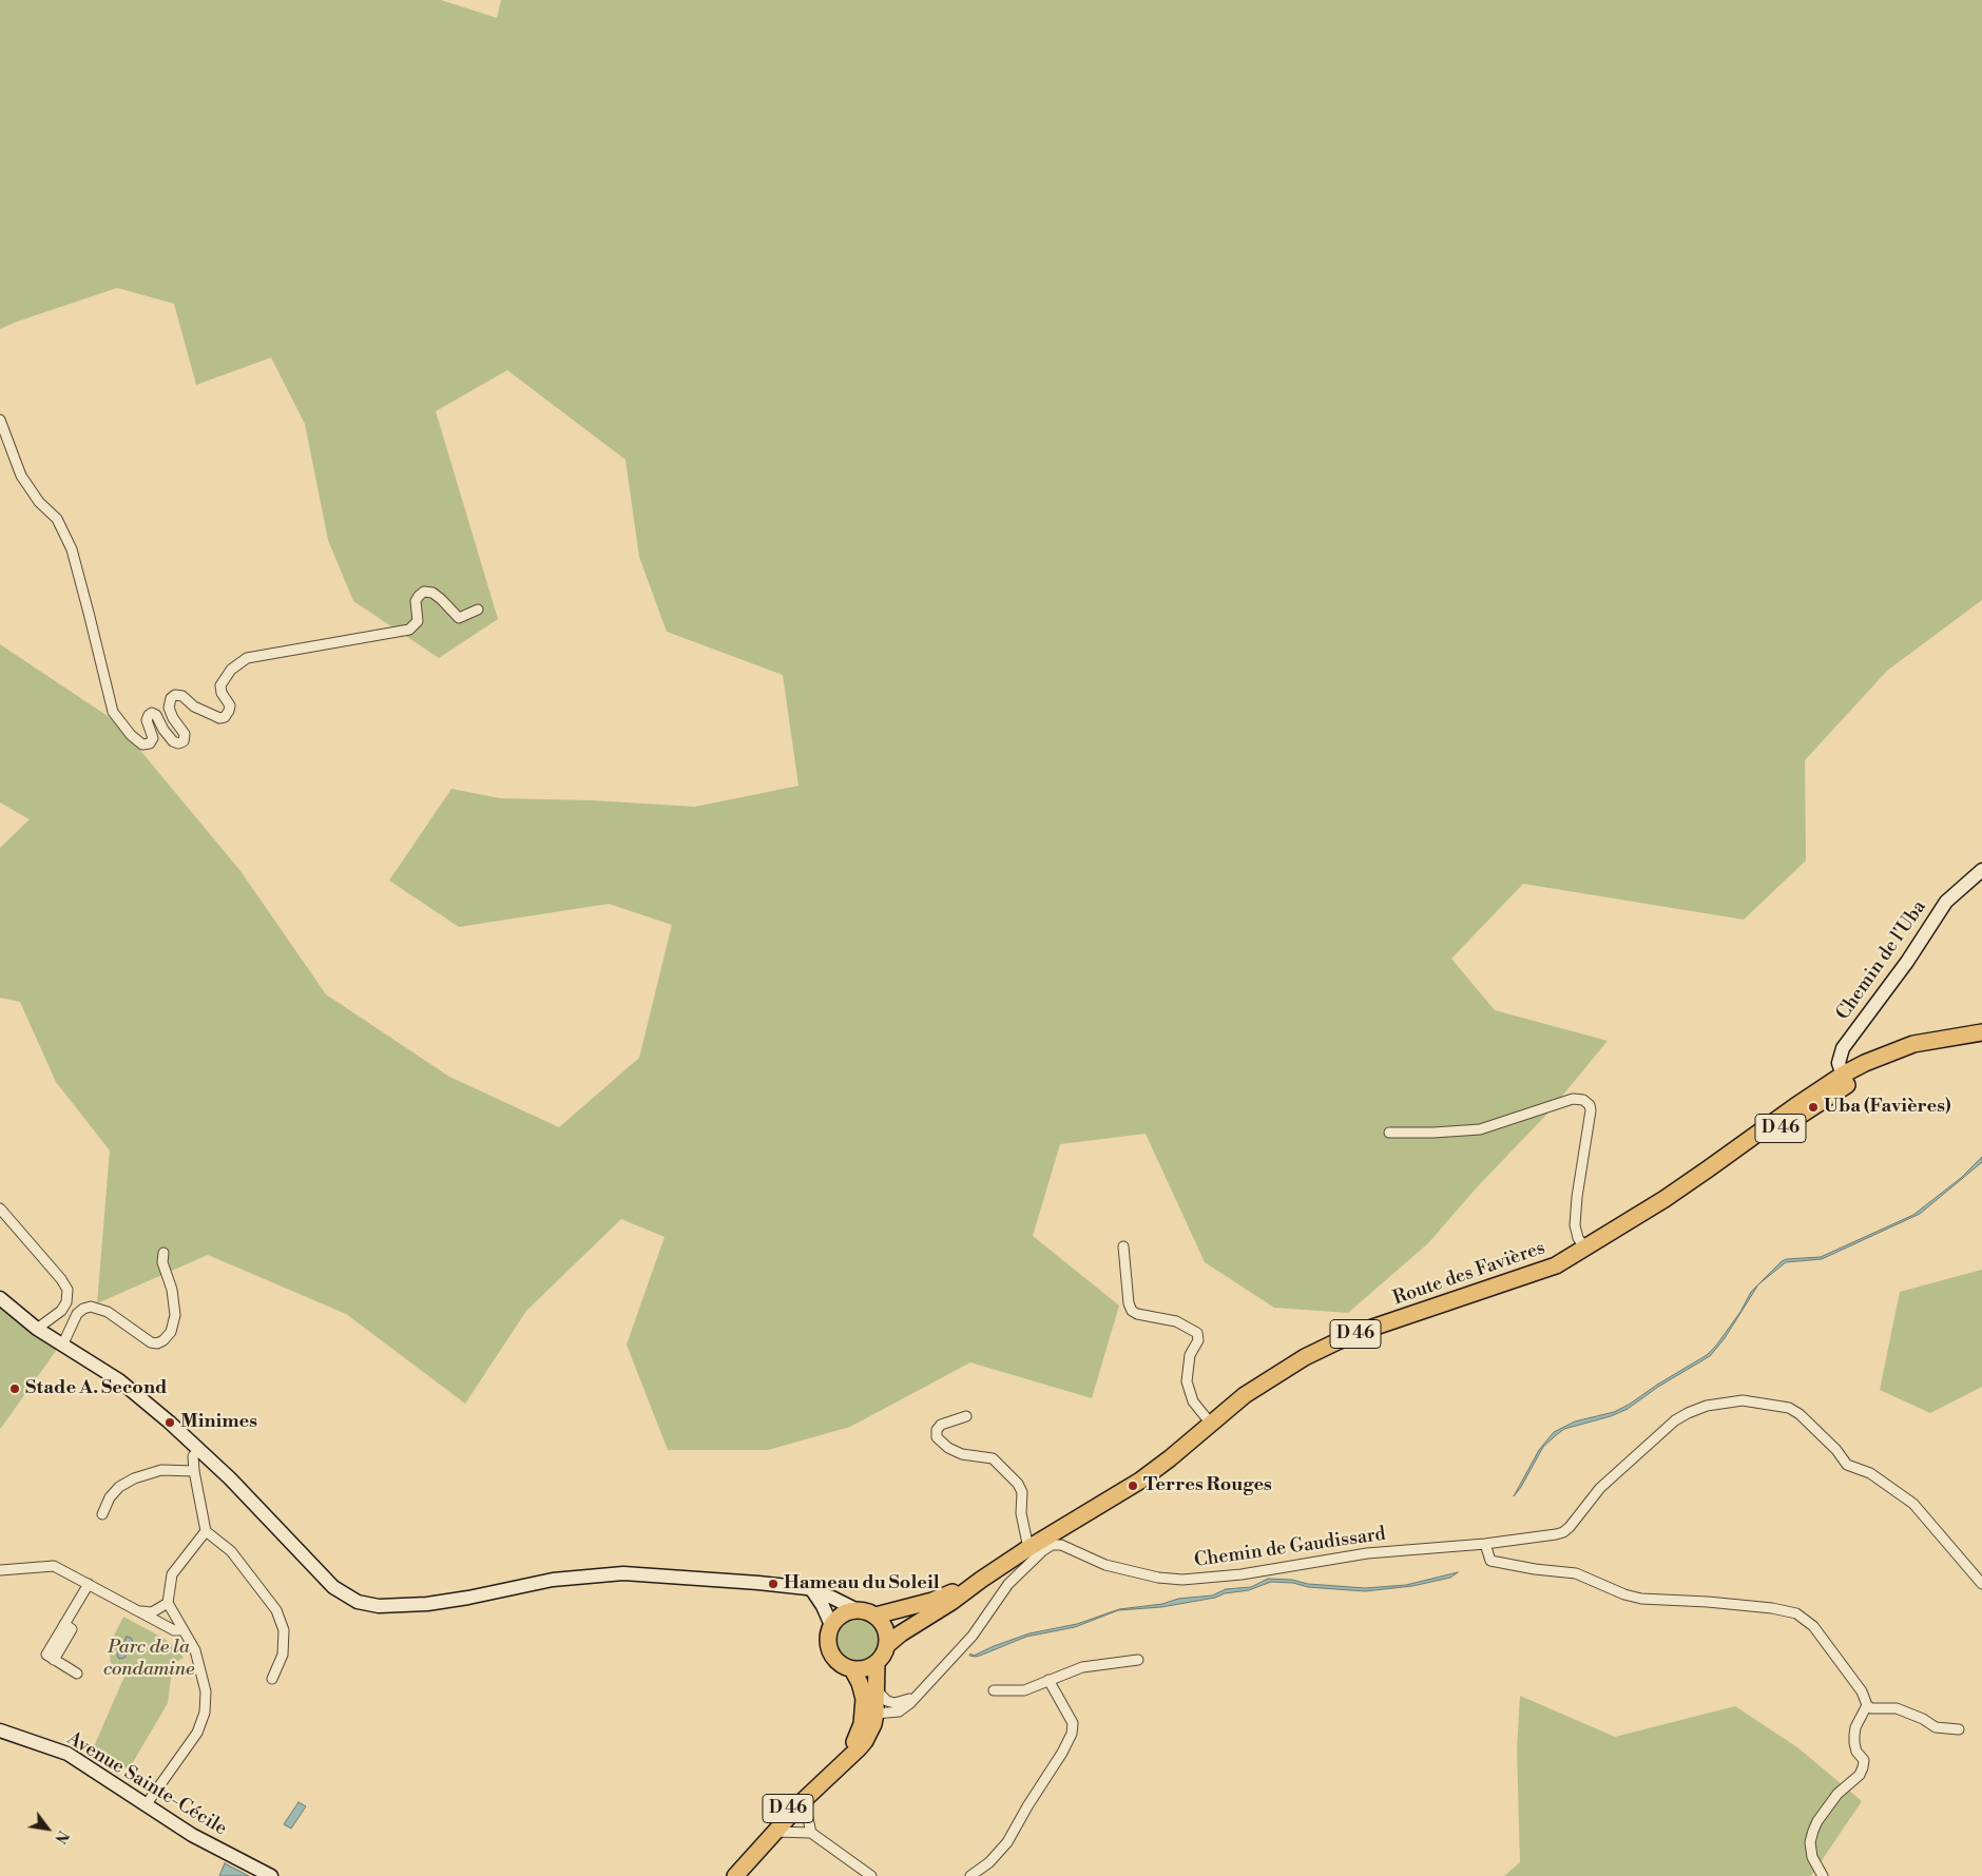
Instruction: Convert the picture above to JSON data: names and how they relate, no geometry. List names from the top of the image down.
{
  "streets": {
    "main road": [
      "Chemin de l'Uba",
      "D 46",
      "Route des Favières",
      "Avenue Sainte-Cécile"
    ],
    "street": ["Chemin de Gaudissard"]
  },
  "crossings": [
    ["Chemin de l'Uba", "D 46"],
    ["Chemin de l'Uba", "Route des Favières"],
    ["D 46", "Route des Favières"]
  ],
  "parks": ["Parc de la condamine"],
  "places": [
    "Uba (Favières)",
    "Stade A. Second",
    "Minimes",
    "Terres Rouges",
    "Hameau du Soleil"
  ],
  "north": "bottom right"
}
